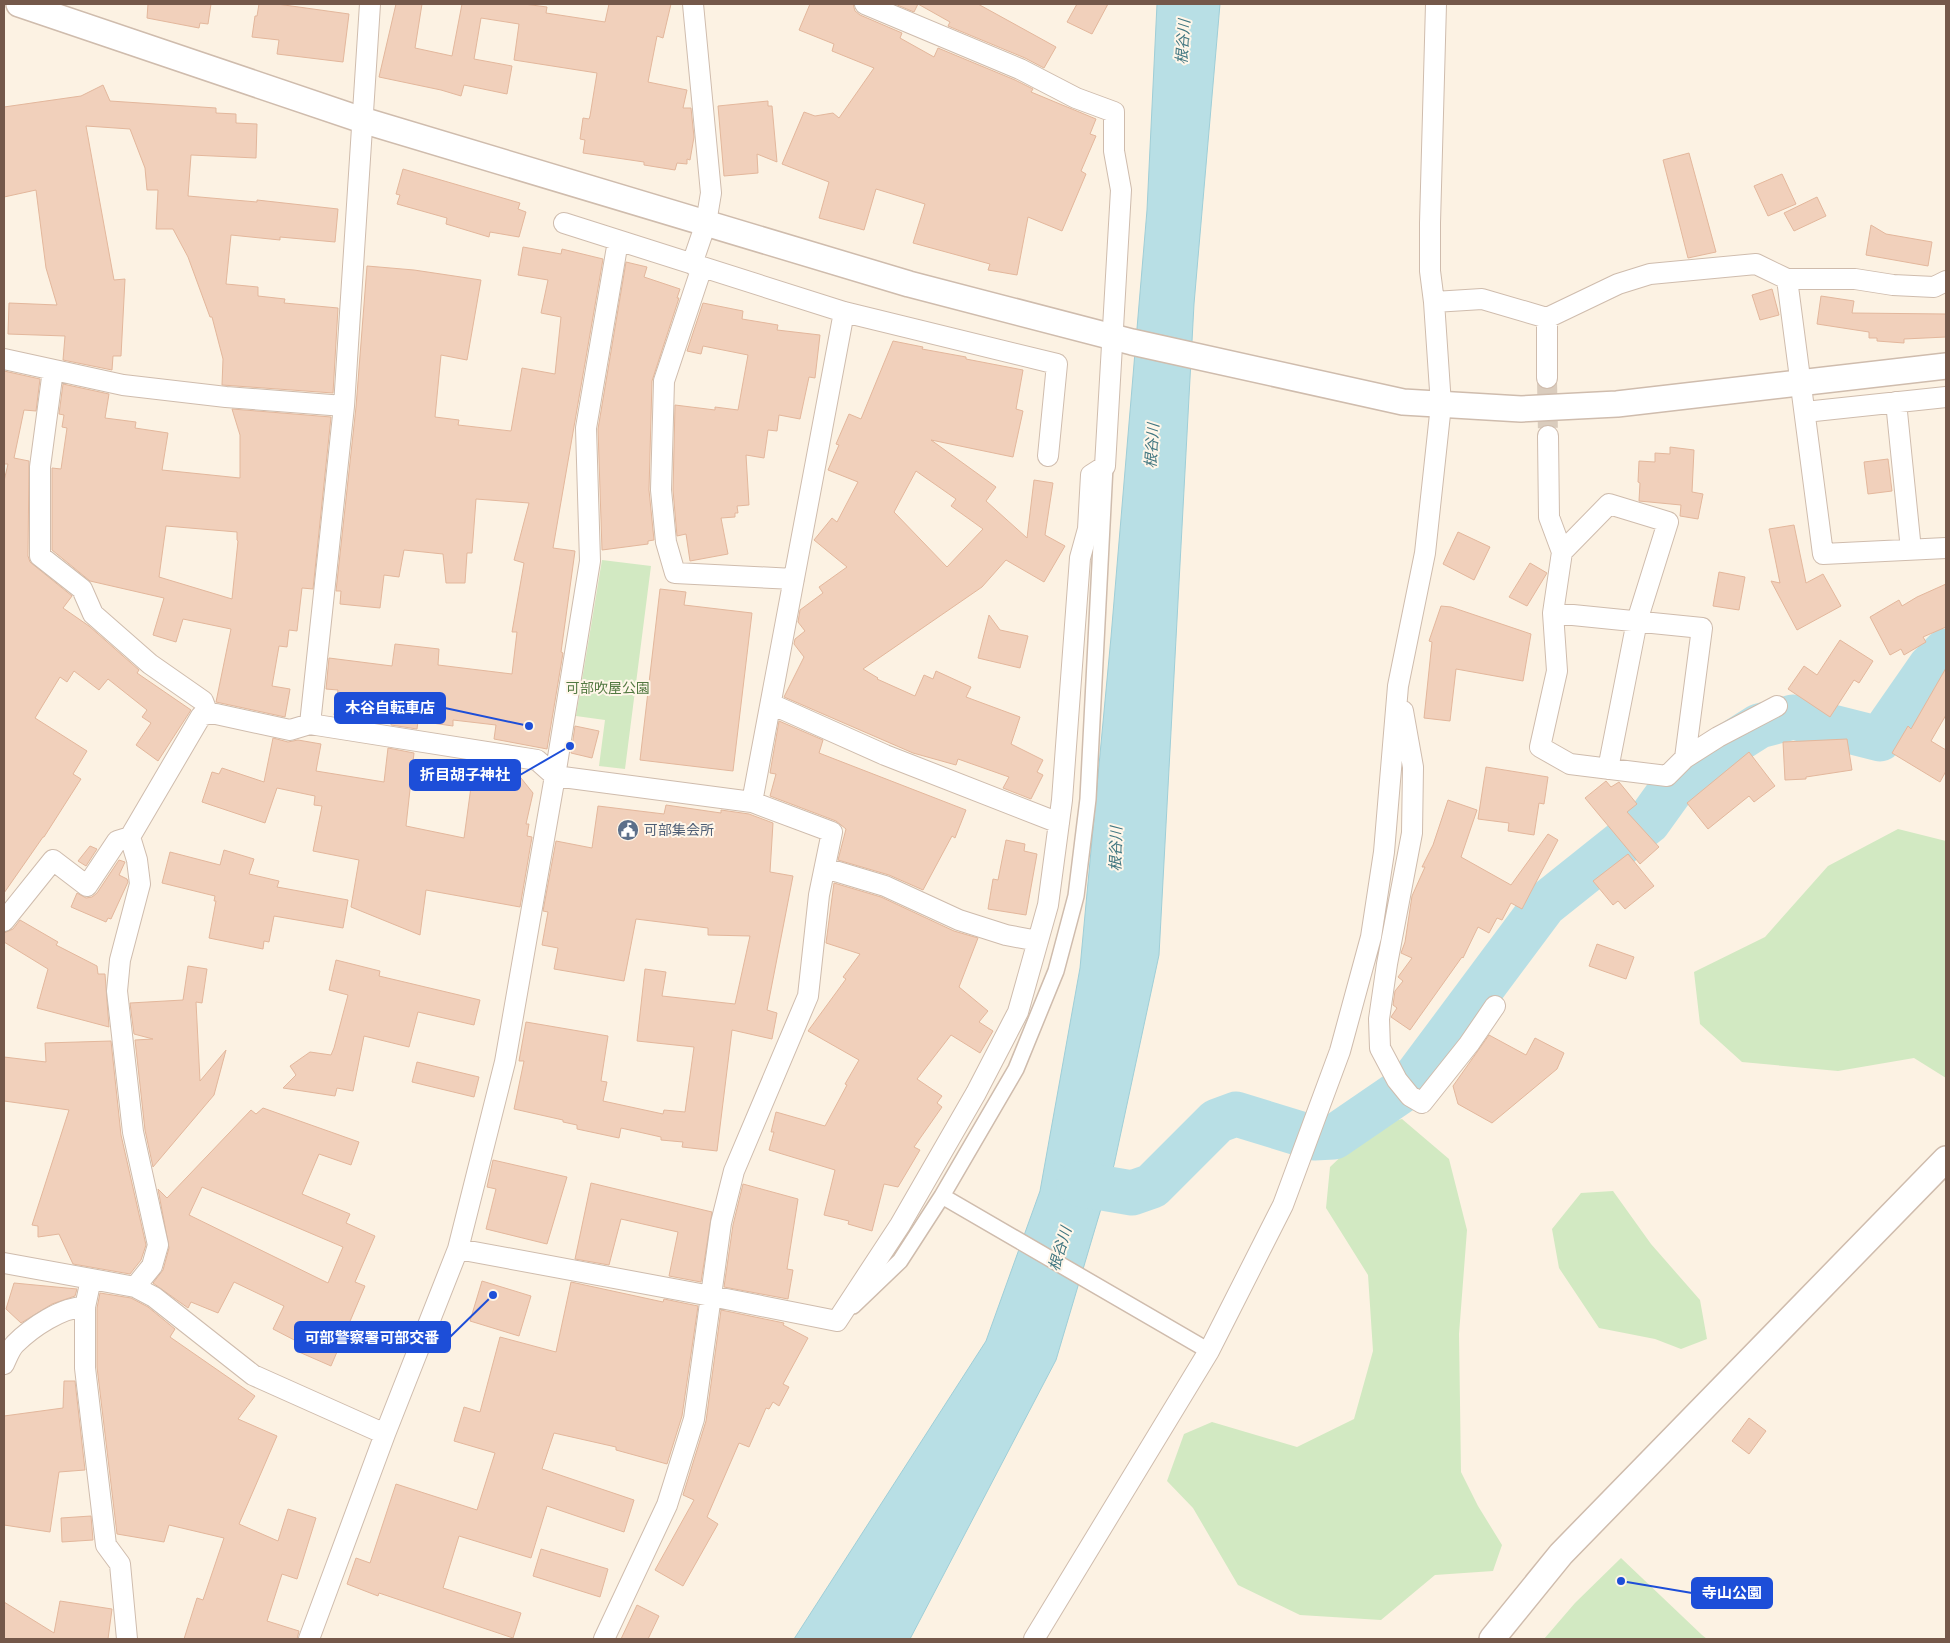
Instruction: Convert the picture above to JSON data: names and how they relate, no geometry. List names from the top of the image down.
{
  "water": ["根谷川"],
  "parks": ["可部吹屋公園"],
  "places": {
    "other": [
      "木谷自転車店",
      "折目胡子神社",
      "可部警察署可部交番",
      "寺山公園"
    ],
    "public building": ["可部集会所"]
  }
}
